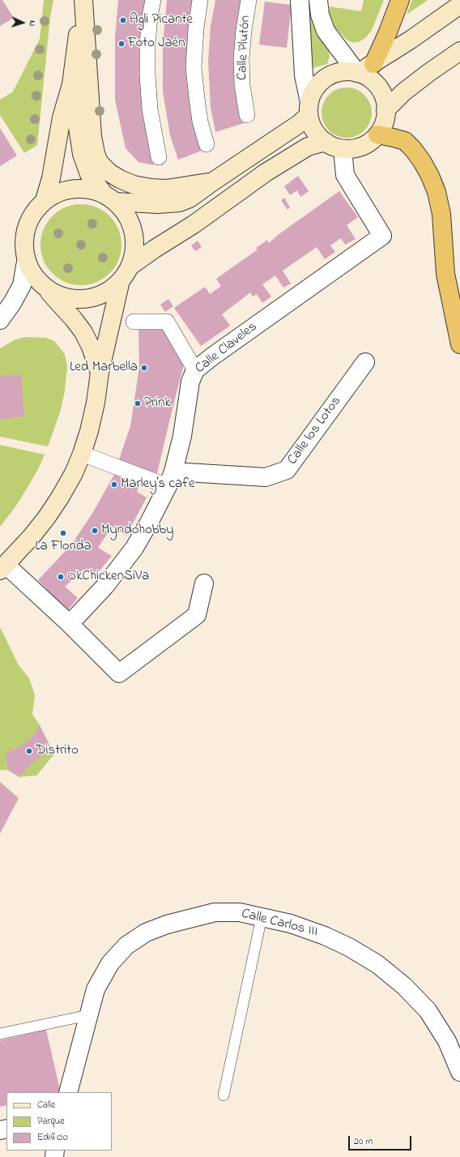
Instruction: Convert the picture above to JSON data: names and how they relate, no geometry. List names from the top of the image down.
{
  "streets": {
    "street": [
      "Calle Plutón",
      "Calle Claveles",
      "Calle los Lotos",
      "Calle Carlos III"
    ]
  },
  "crossings": [
    ["Calle Claveles", "Calle los Lotos"]
  ],
  "places": [
    "Agli Picante",
    "Foto Jaén",
    "Led Marbella",
    "Prink",
    "Marley's cafe",
    "Myndohobby",
    "La Florida",
    "OkChickenSiVa",
    "Distrito"
  ],
  "legend": ["Calle", "Parque", "Edificio"],
  "scale_bar": "20 m",
  "north": "right"
}
